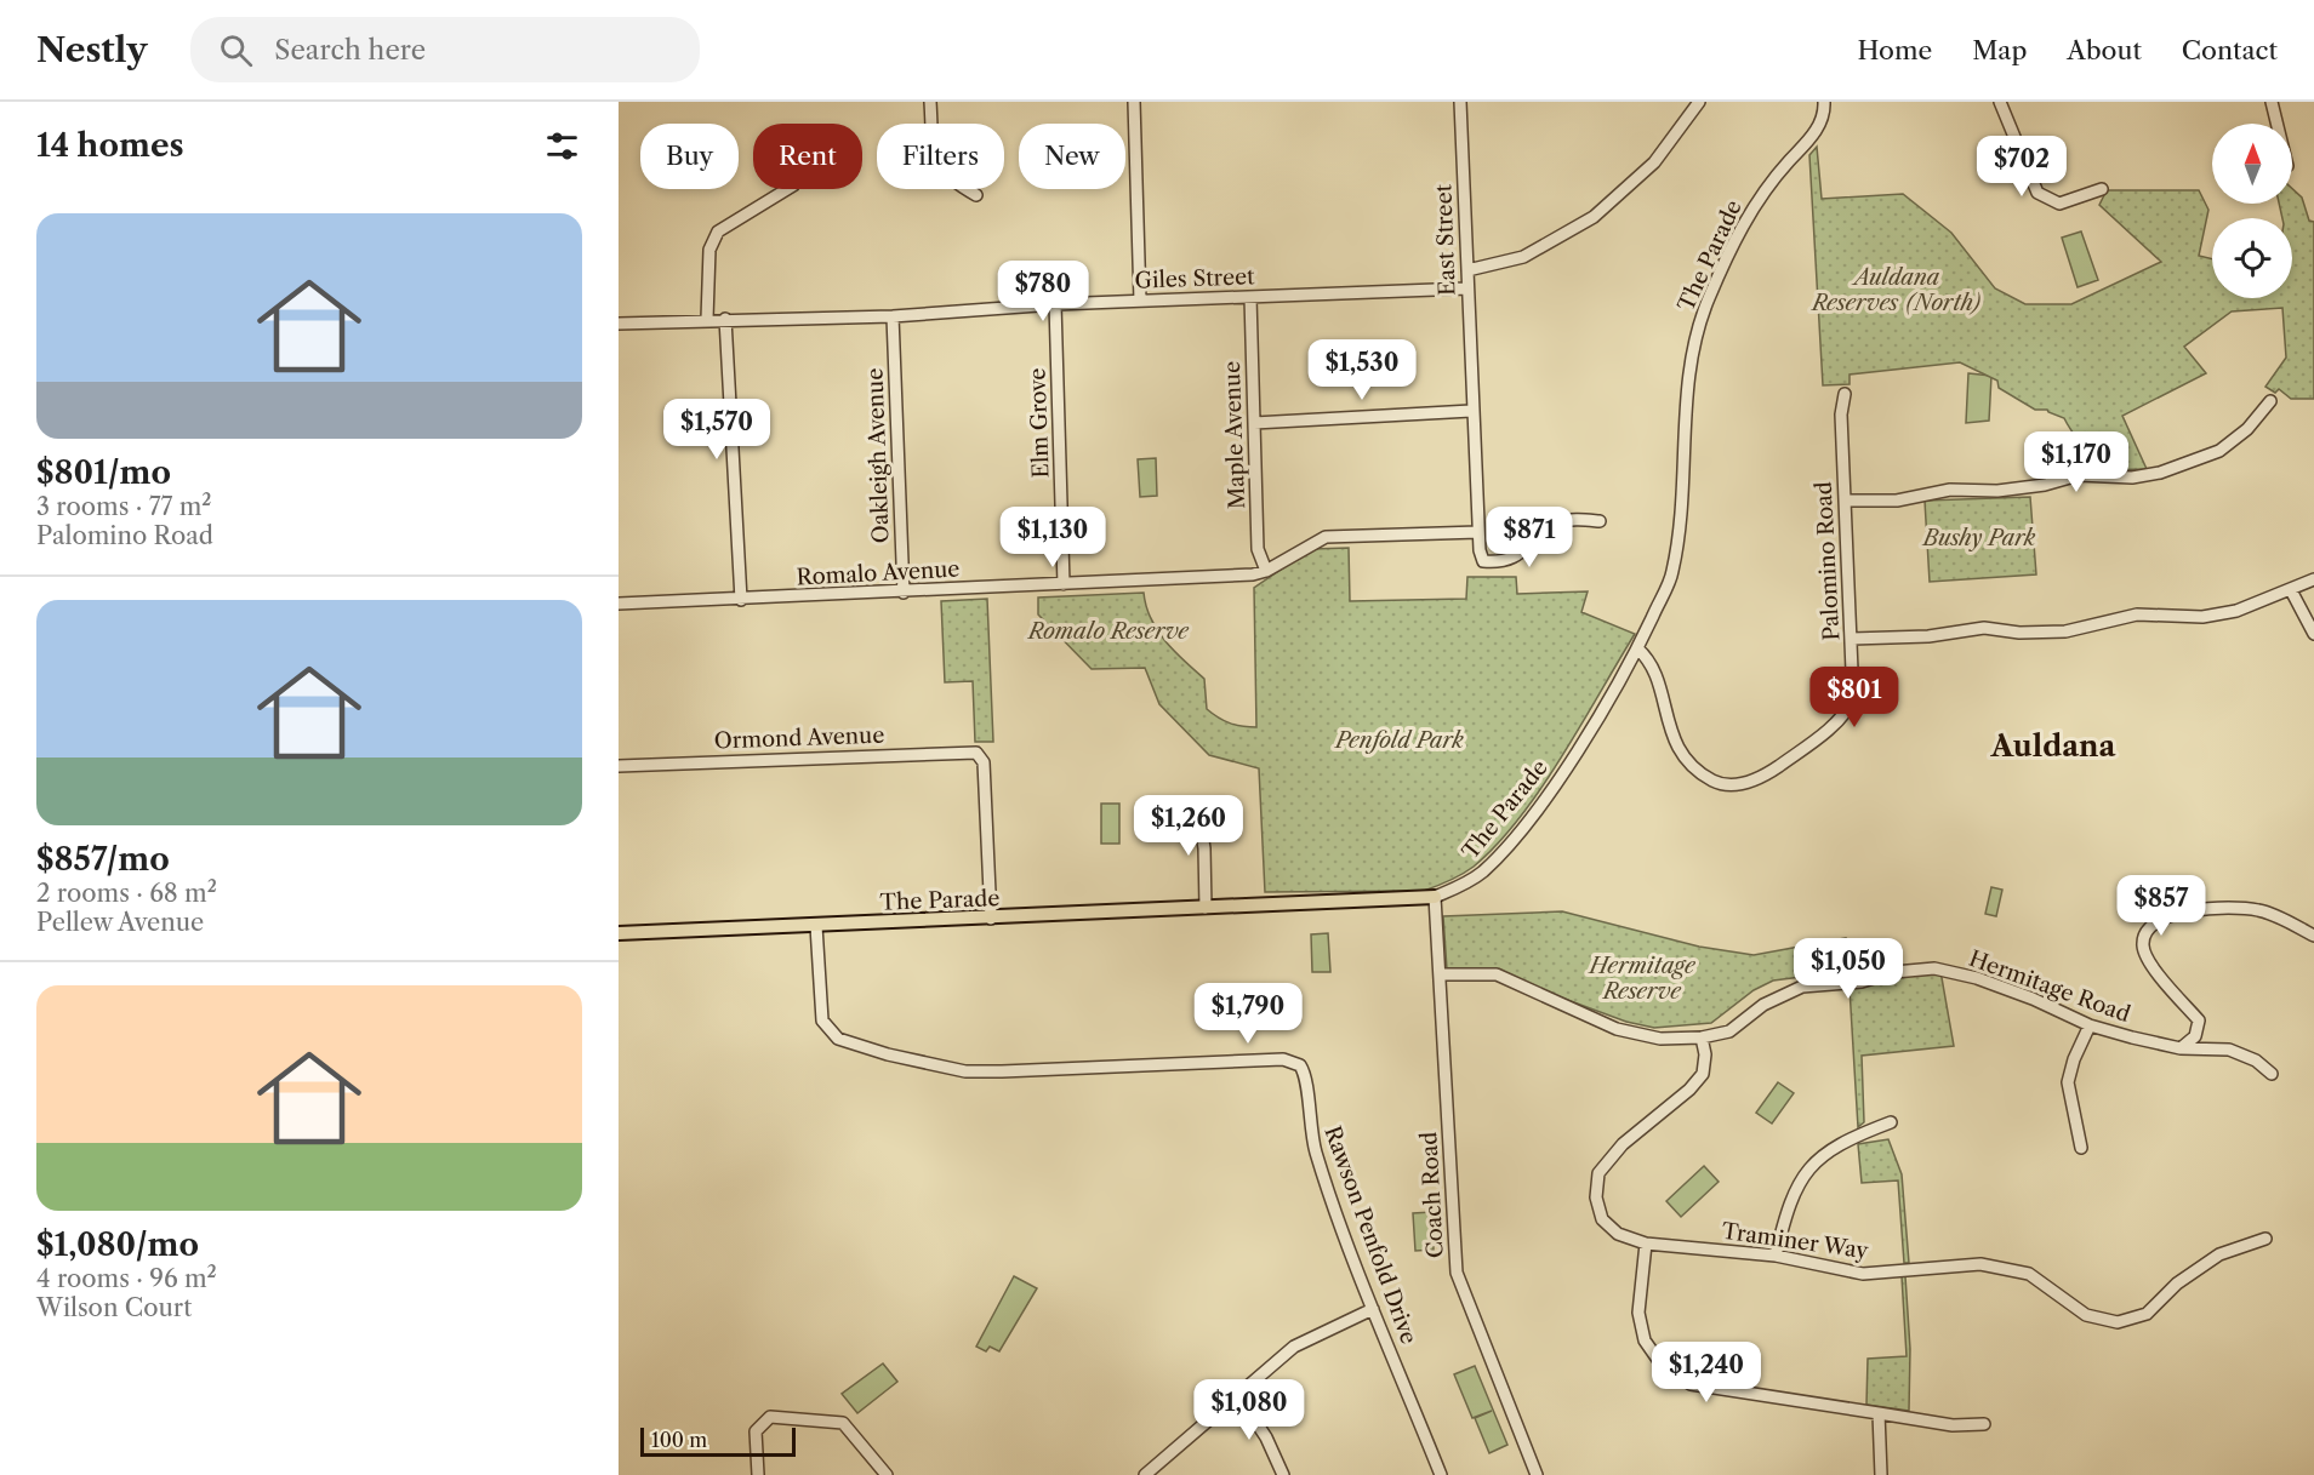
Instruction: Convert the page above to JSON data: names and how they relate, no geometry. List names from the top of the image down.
{
  "streets": {
    "main road": ["The Parade"],
    "street": [
      "East Street",
      "Giles Street",
      "Elm Grove",
      "Maple Avenue",
      "Oakleigh Avenue",
      "Palomino Road",
      "Romalo Avenue",
      "Ormond Avenue",
      "Hermitage Road",
      "Coach Road",
      "Rawson Penfold Drive",
      "Traminer Way"
    ]
  },
  "crossings": [
    ["East Street", "Giles Street"],
    ["East Street", "Romalo Avenue"],
    ["The Parade", "Palomino Road"],
    ["The Parade", "Ormond Avenue"],
    ["The Parade", "Coach Road"],
    ["The Parade", "Rawson Penfold Drive"],
    ["Giles Street", "Elm Grove"],
    ["Giles Street", "Maple Avenue"],
    ["Giles Street", "Oakleigh Avenue"],
    ["Elm Grove", "Romalo Avenue"],
    ["Maple Avenue", "Romalo Avenue"],
    ["Oakleigh Avenue", "Romalo Avenue"],
    ["Hermitage Road", "Coach Road"],
    ["Hermitage Road", "Traminer Way"]
  ],
  "districts": ["Auldana"],
  "parks": [
    "Auldana Reserves (North)",
    "Bushy Park",
    "Romalo Reserve",
    "Penfold Park",
    "Hermitage Reserve"
  ],
  "scale_bar": "100 m",
  "north": "top",
  "page": {
    "header": "Nestly",
    "search": "Search here",
    "nav": [
      "Home",
      "Map",
      "About",
      "Contact"
    ],
    "heading": "14 homes",
    "chip": [
      "Buy",
      "Rent",
      "Filters",
      "New"
    ],
    "price": [
      "$702",
      "$780",
      "$1,530",
      "$1,570",
      "$1,170",
      "$1,130",
      "$871",
      "$801",
      "$1,260",
      "$857",
      "$1,050",
      "$1,790",
      "$1,240",
      "$1,080"
    ],
    "list": [
      {
        "name": "$801/mo",
        "note": "3 rooms · 77 m² · Palomino Road"
      },
      {
        "name": "$857/mo",
        "note": "2 rooms · 68 m² · Pellew Avenue"
      },
      {
        "name": "$1,080/mo",
        "note": "4 rooms · 96 m² · Wilson Court"
      }
    ],
    "scale": "100 m"
  }
}
